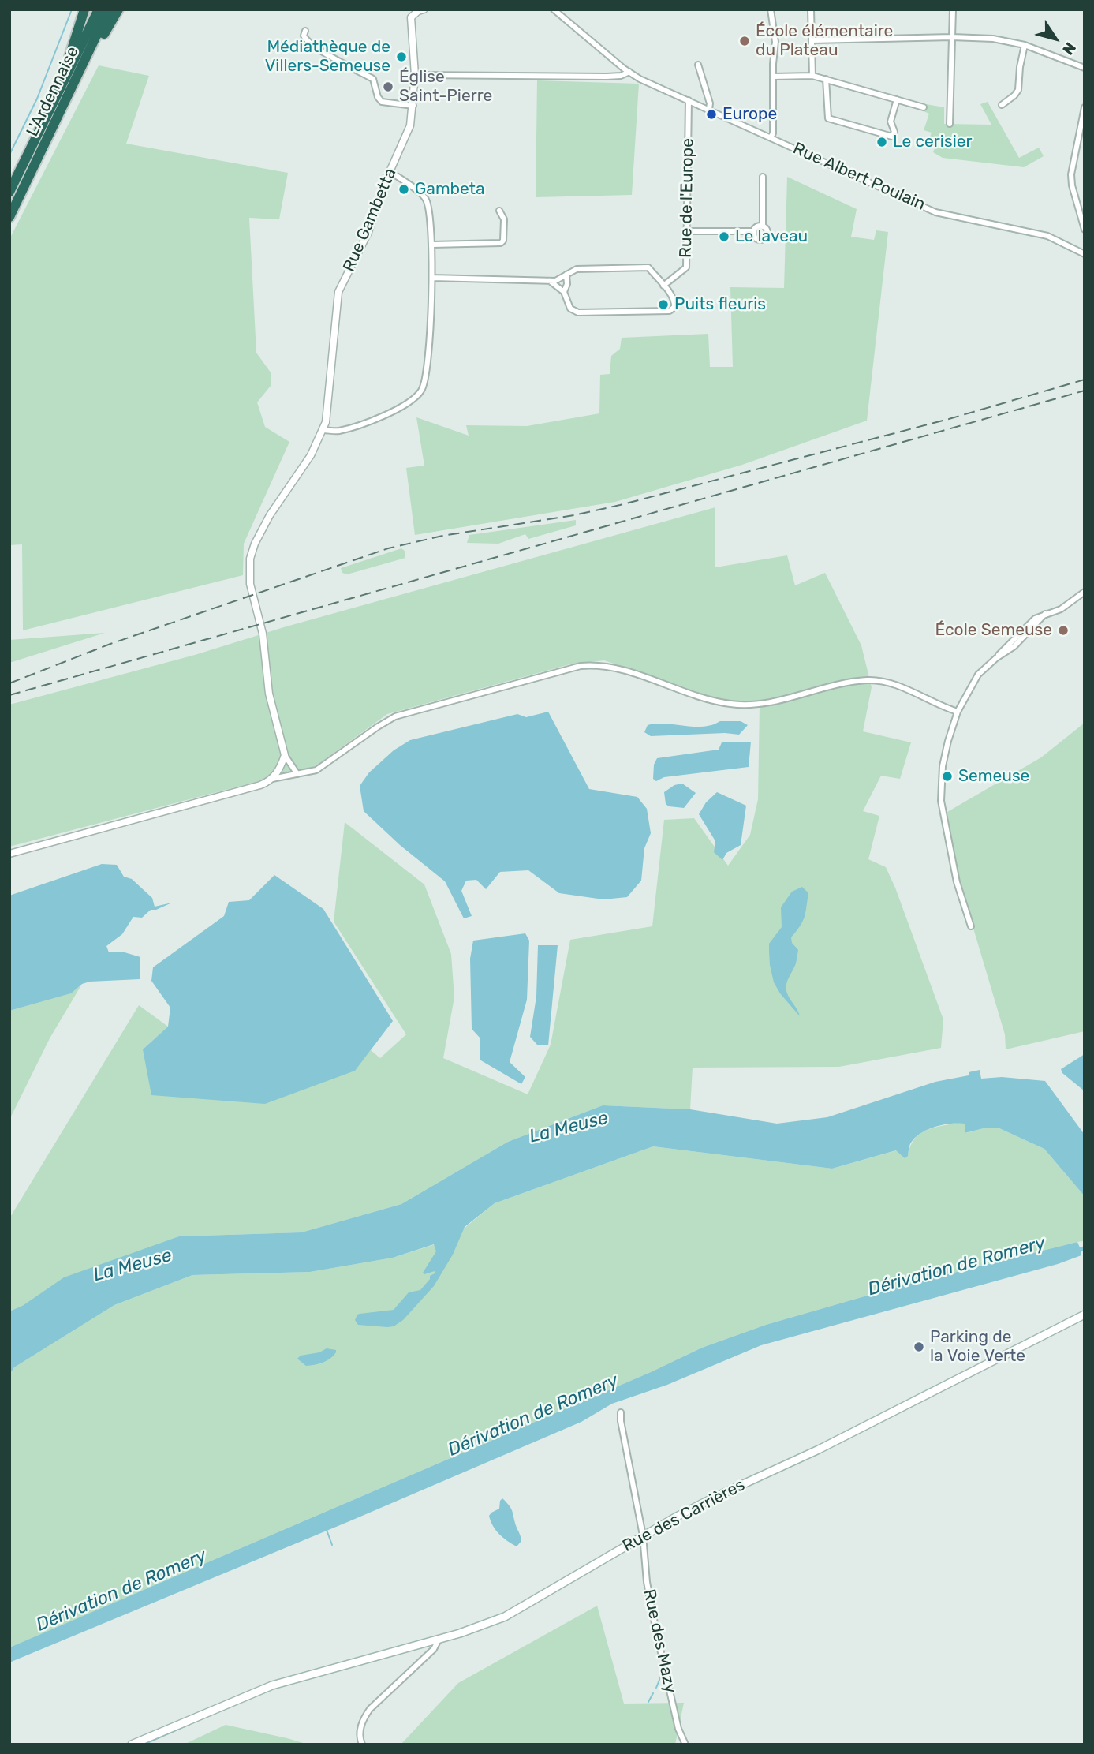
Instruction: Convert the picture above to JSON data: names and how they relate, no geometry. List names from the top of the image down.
{
  "streets": {
    "highway": ["L'Ardennaise"],
    "main road": ["Rue des Carrières"],
    "street": [
      "Rue Albert Poulain",
      "Rue de l'Europe",
      "Rue Gambetta",
      "Rue des Mazy"
    ]
  },
  "crossings": [
    ["Rue Albert Poulain", "Rue de l'Europe"],
    ["Rue des Carrières", "Rue des Mazy"]
  ],
  "water": ["La Meuse", "Dérivation de Romery"],
  "places": [
    "École élémentaire du Plateau",
    "Médiathèque de Villers-Semeuse",
    "Église Saint-Pierre",
    "Europe",
    "Le cerisier",
    "Gambeta",
    "Le laveau",
    "Puits fleuris",
    "École Semeuse",
    "Semeuse",
    "Parking de la Voie Verte"
  ],
  "north": "bottom right"
}
